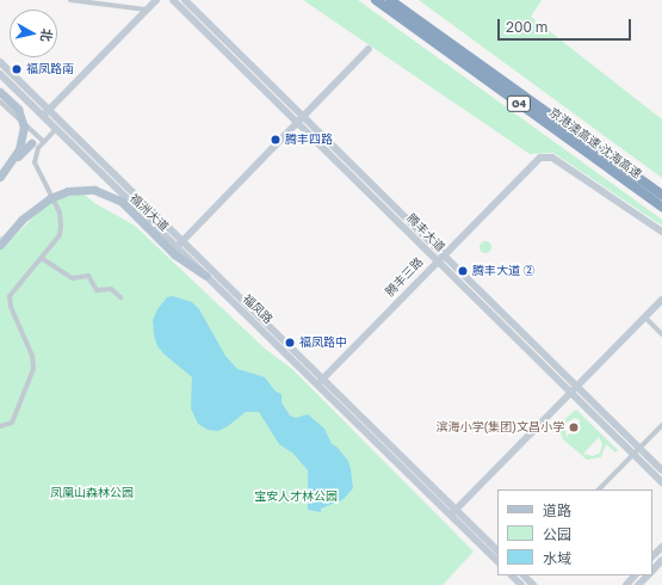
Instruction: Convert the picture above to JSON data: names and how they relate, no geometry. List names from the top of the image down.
{
  "streets": {
    "highway": ["G4", "京港澳高速 沈海高速"],
    "main road": ["福洲大道"],
    "street": ["腾丰大道", "腾丰三路", "福凤路"]
  },
  "crossings": [
    ["福洲大道", "福凤路"],
    ["腾丰大道", "腾丰三路"],
    ["腾丰三路", "福凤路"]
  ],
  "parks": ["凤凰山森林公园", "宝安人才林公园"],
  "places": [
    "福凤路南",
    "腾丰四路",
    "腾丰大道 ②",
    "福凤路中",
    "滨海小学(集团)文昌小学"
  ],
  "legend": ["道路", "公园", "水域"],
  "scale_bar": "200 m",
  "north": "right"
}
